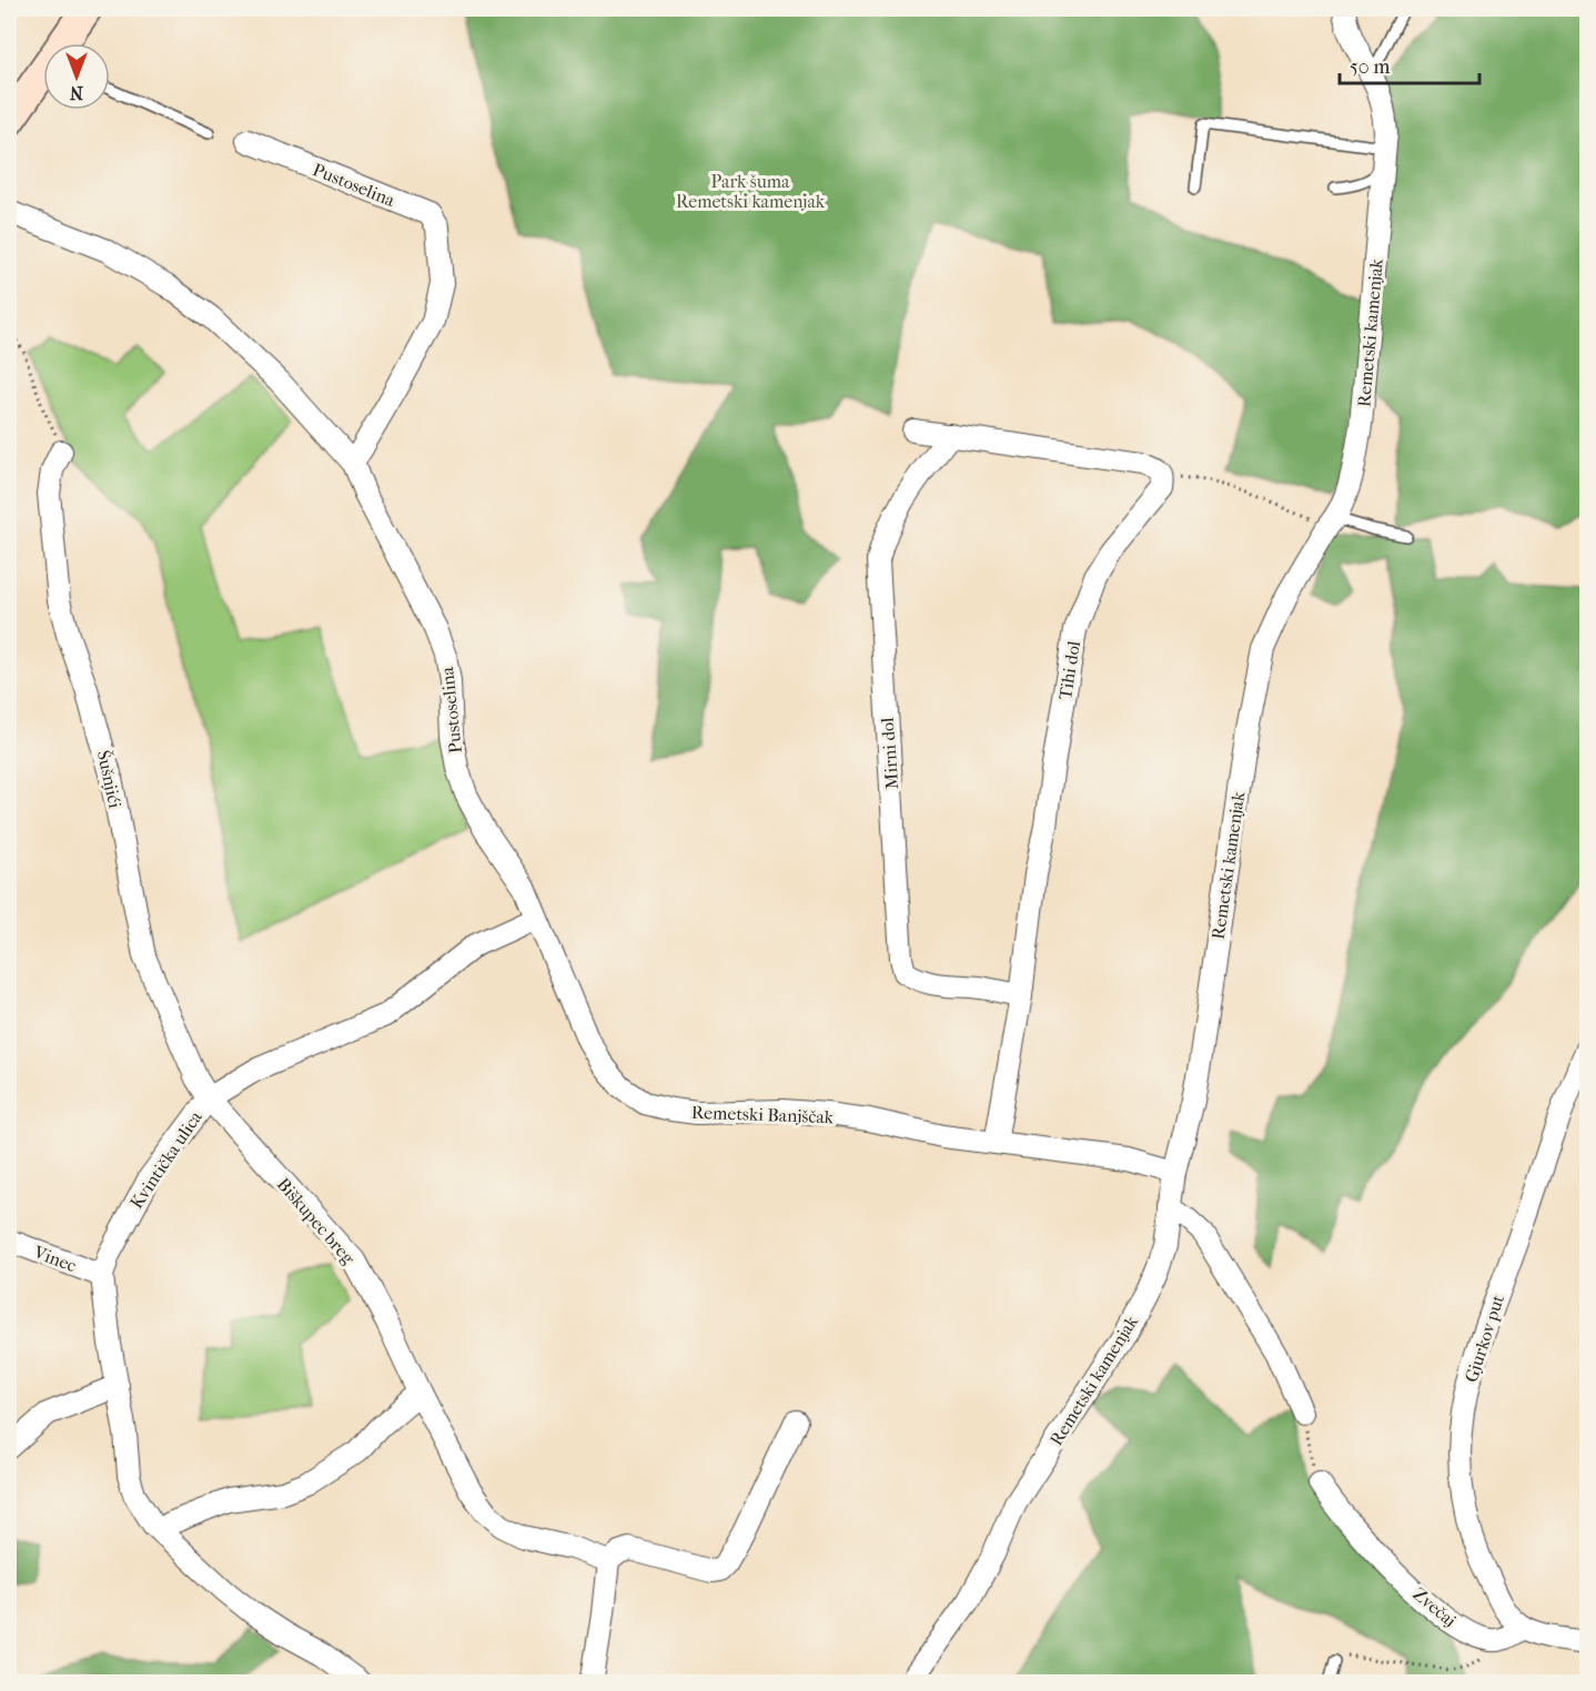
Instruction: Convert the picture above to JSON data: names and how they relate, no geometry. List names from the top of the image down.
{
  "streets": {
    "street": [
      "Pustoselina",
      "Remetski kamenjak",
      "Tihi dol",
      "Mirni dol",
      "Šušnjići",
      "Remetski Banjščak",
      "Kvintička ulica",
      "Biškupec breg",
      "Vinec",
      "Gjurkov put",
      "Zvečaj"
    ]
  },
  "crossings": [
    ["Pustoselina", "Remetski Banjščak"],
    ["Pustoselina", "Kvintička ulica"],
    ["Remetski kamenjak", "Remetski Banjščak"],
    ["Tihi dol", "Mirni dol"],
    ["Tihi dol", "Remetski Banjščak"],
    ["Šušnjići", "Kvintička ulica"],
    ["Šušnjići", "Biškupec breg"],
    ["Remetski Banjščak", "Kvintička ulica"],
    ["Kvintička ulica", "Biškupec breg"],
    ["Kvintička ulica", "Vinec"]
  ],
  "parks": ["Park šuma Remetski kamenjak"],
  "scale_bar": "50 m",
  "north": "bottom"
}
